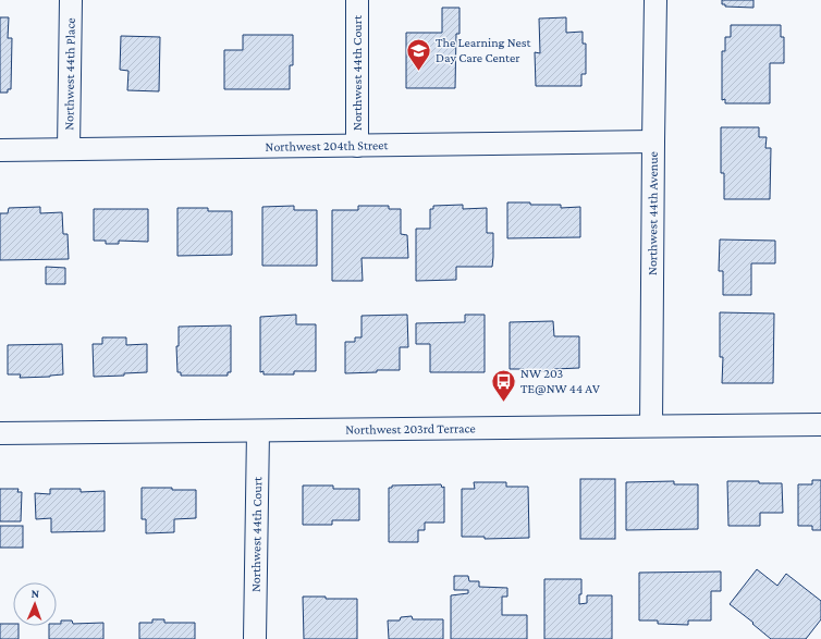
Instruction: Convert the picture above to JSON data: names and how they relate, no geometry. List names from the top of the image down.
{
  "streets": {
    "street": [
      "Northwest 44th Court",
      "Northwest 44th Place",
      "Northwest 204th Street",
      "Northwest 44th Avenue",
      "Northwest 203rd Terrace"
    ]
  },
  "crossings": [
    ["Northwest 44th Court", "Northwest 204th Street"],
    ["Northwest 44th Court", "Northwest 203rd Terrace"],
    ["Northwest 44th Place", "Northwest 204th Street"],
    ["Northwest 204th Street", "Northwest 44th Avenue"],
    ["Northwest 44th Avenue", "Northwest 203rd Terrace"]
  ],
  "places": {
    "school or university": ["The Learning Nest Day Care Center"],
    "bus stop": ["NW 203 TE@NW 44 AV"]
  },
  "north": "top"
}
